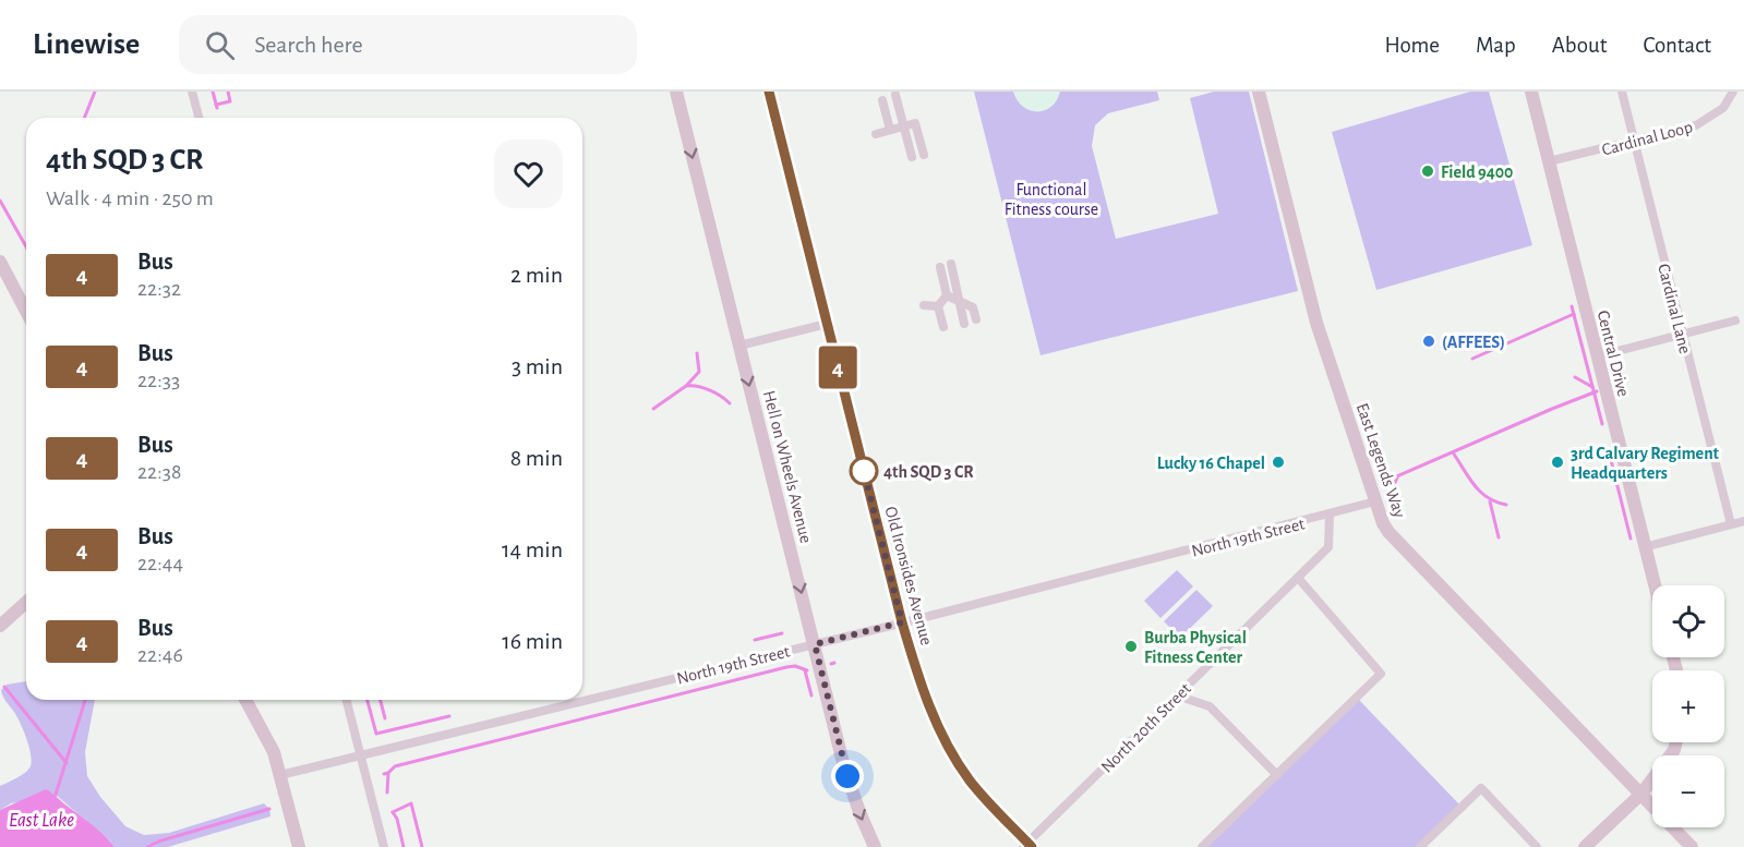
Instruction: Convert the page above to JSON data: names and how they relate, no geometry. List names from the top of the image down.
{
  "streets": {
    "street": [
      "Cardinal Loop",
      "Cardinal Lane",
      "Central Drive",
      "East Legends Way",
      "Hell on Wheels Avenue",
      "North 19th Street",
      "Old Ironsides Avenue",
      "North 20th Street"
    ]
  },
  "crossings": [
    ["Cardinal Loop", "Cardinal Lane"],
    ["Cardinal Loop", "Central Drive"],
    ["East Legends Way", "North 19th Street"],
    ["Hell on Wheels Avenue", "North 19th Street"],
    ["North 19th Street", "Old Ironsides Avenue"],
    ["North 19th Street", "North 20th Street"],
    ["Old Ironsides Avenue", "North 20th Street"]
  ],
  "one_way": ["Hell on Wheels Avenue"],
  "water": ["East Lake"],
  "parks": ["Functional Fitness course"],
  "places": [
    "Field 9400",
    "(AFFEES)",
    "Lucky 16 Chapel",
    "3rd Calvary Regiment Headquarters",
    "4th SQD 3 CR",
    "Burba Physical Fitness Center"
  ],
  "lines": ["bus line 4"],
  "page": {
    "header": "Linewise",
    "search": "Search here",
    "nav": [
      "Home",
      "Map",
      "About",
      "Contact"
    ],
    "on_map": "4",
    "heading": ["4th SQD 3 CR", "Walk · 4 min · 250 m"],
    "list": [
      {
        "mark": "4",
        "name": "Bus",
        "note": "22:32",
        "value": "2 min"
      },
      {
        "mark": "4",
        "name": "Bus",
        "note": "22:33",
        "value": "3 min"
      },
      {
        "mark": "4",
        "name": "Bus",
        "note": "22:38",
        "value": "8 min"
      },
      {
        "mark": "4",
        "name": "Bus",
        "note": "22:44",
        "value": "14 min"
      },
      {
        "mark": "4",
        "name": "Bus",
        "note": "22:46",
        "value": "16 min"
      }
    ],
    "map_buttons": ["+", "−"]
  }
}
